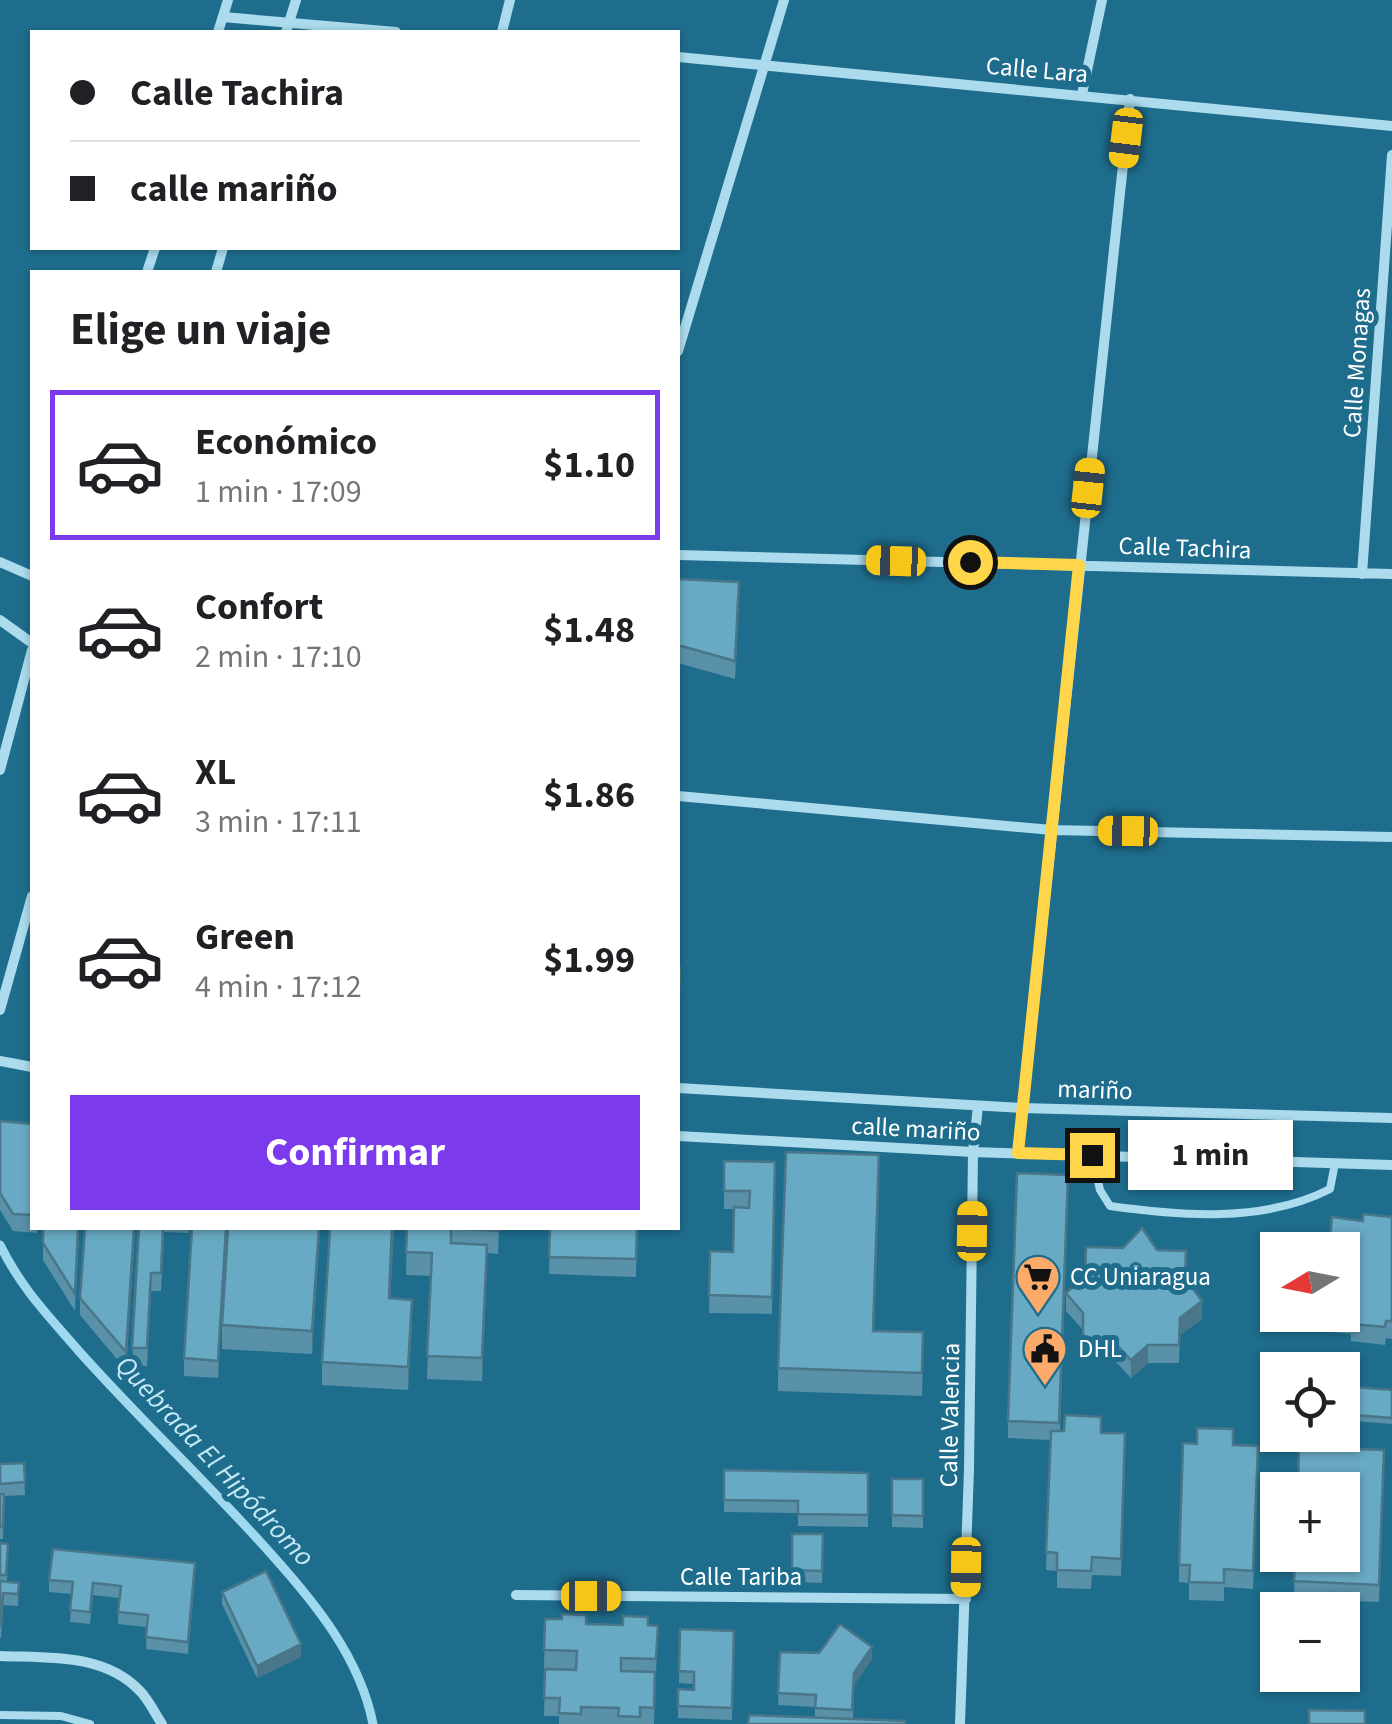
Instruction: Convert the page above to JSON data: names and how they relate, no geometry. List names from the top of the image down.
{
  "streets": {
    "street": [
      "Calle Lara",
      "Calle Monagas",
      "Calle Tachira",
      "mariño",
      "calle mariño",
      "Calle Valencia",
      "Calle Tariba"
    ]
  },
  "crossings": [
    ["Calle Monagas", "Calle Tachira"],
    ["mariño", "Calle Valencia"],
    ["calle mariño", "Calle Valencia"],
    ["Calle Valencia", "Calle Tariba"]
  ],
  "water": ["Quebrada El Hipódromo"],
  "places": {
    "supermarket": ["CC Uniaragua"],
    "public building": ["DHL"]
  },
  "north": "left",
  "page": {
    "banner": ["Calle Tachira", "calle mariño"],
    "heading": "Elige un viaje",
    "list": [
      {
        "name": "Económico",
        "note": "1 min · 17:09",
        "value": "$1.10"
      },
      {
        "name": "Confort",
        "note": "2 min · 17:10",
        "value": "$1.48"
      },
      {
        "name": "XL",
        "note": "3 min · 17:11",
        "value": "$1.86"
      },
      {
        "name": "Green",
        "note": "4 min · 17:12",
        "value": "$1.99"
      }
    ],
    "buttons": "Confirmar",
    "bubble": "1 min",
    "map_buttons": ["+", "−"]
  }
}
